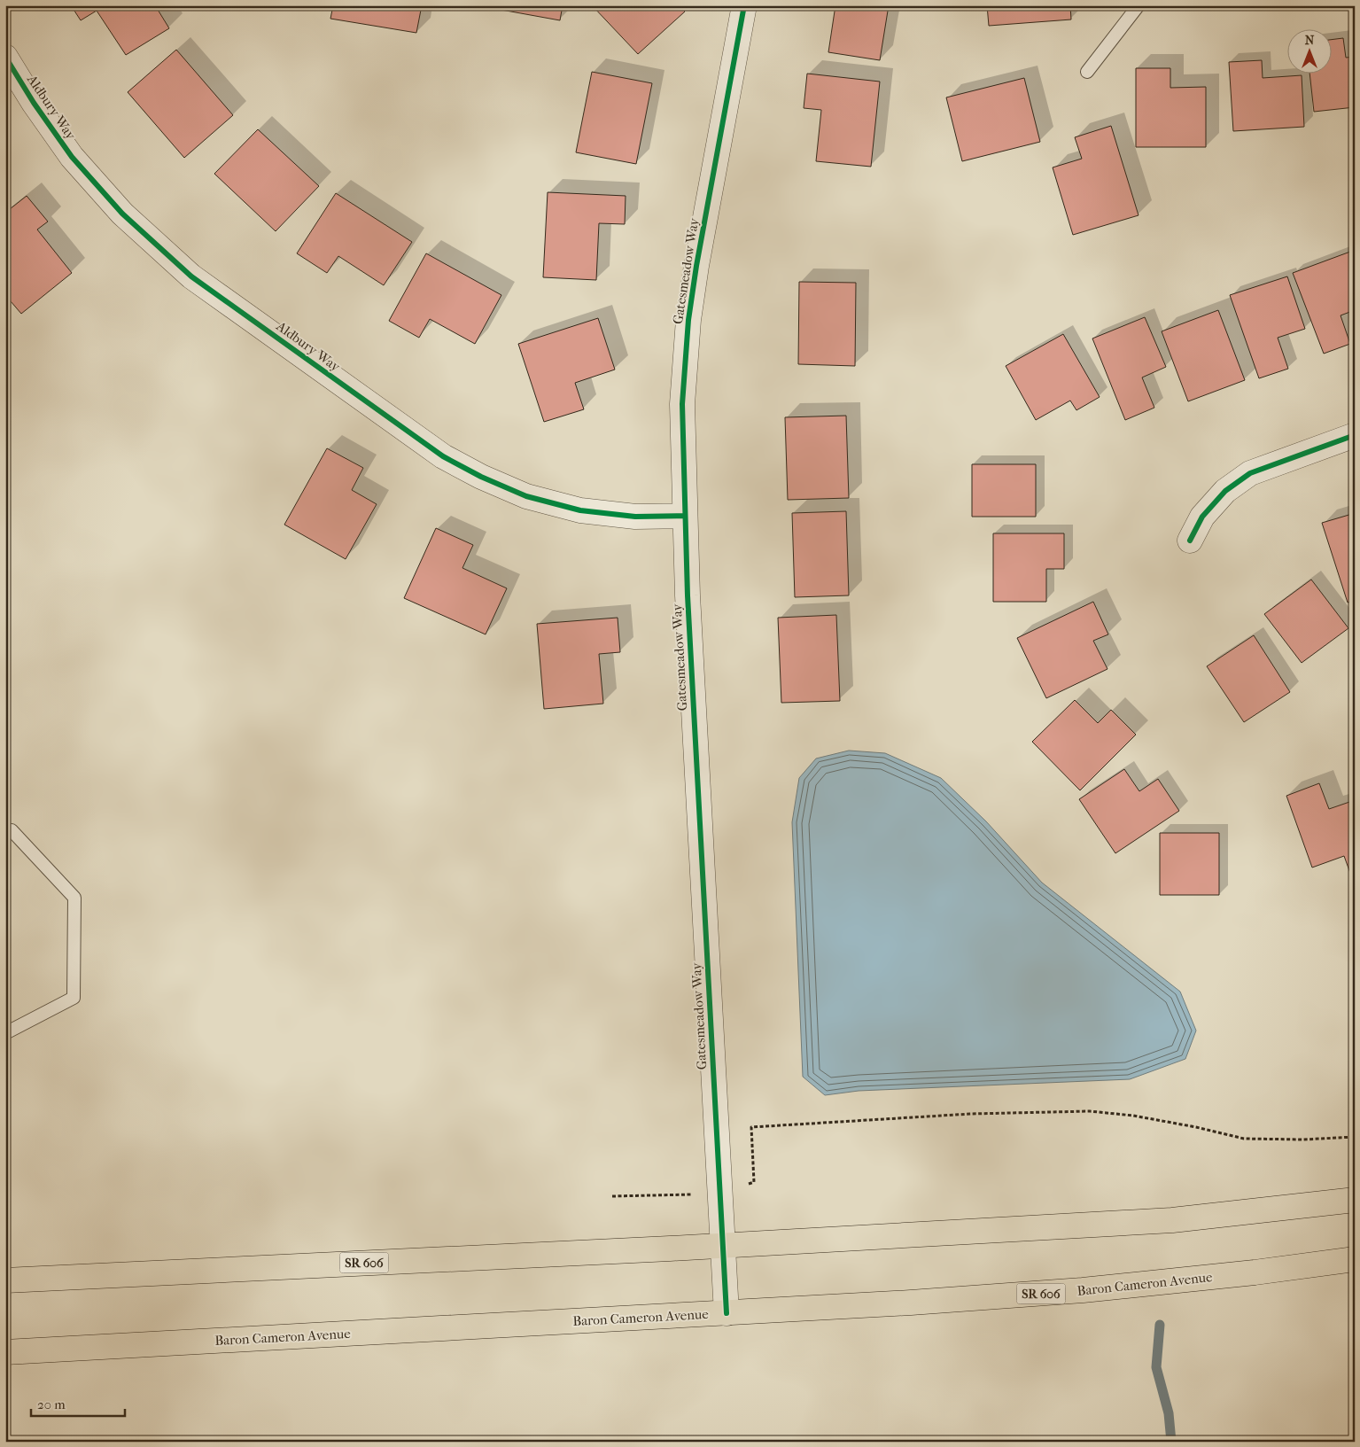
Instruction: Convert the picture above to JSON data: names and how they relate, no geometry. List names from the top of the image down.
{
  "streets": {
    "main road": ["SR 606", "Baron Cameron Avenue"],
    "street": ["Aldbury Way", "Gatesmeadow Way"]
  },
  "crossings": [
    ["Aldbury Way", "Gatesmeadow Way"],
    ["Gatesmeadow Way", "SR 606"],
    ["Gatesmeadow Way", "Baron Cameron Avenue"]
  ],
  "scale_bar": "20 m",
  "north": "top"
}
